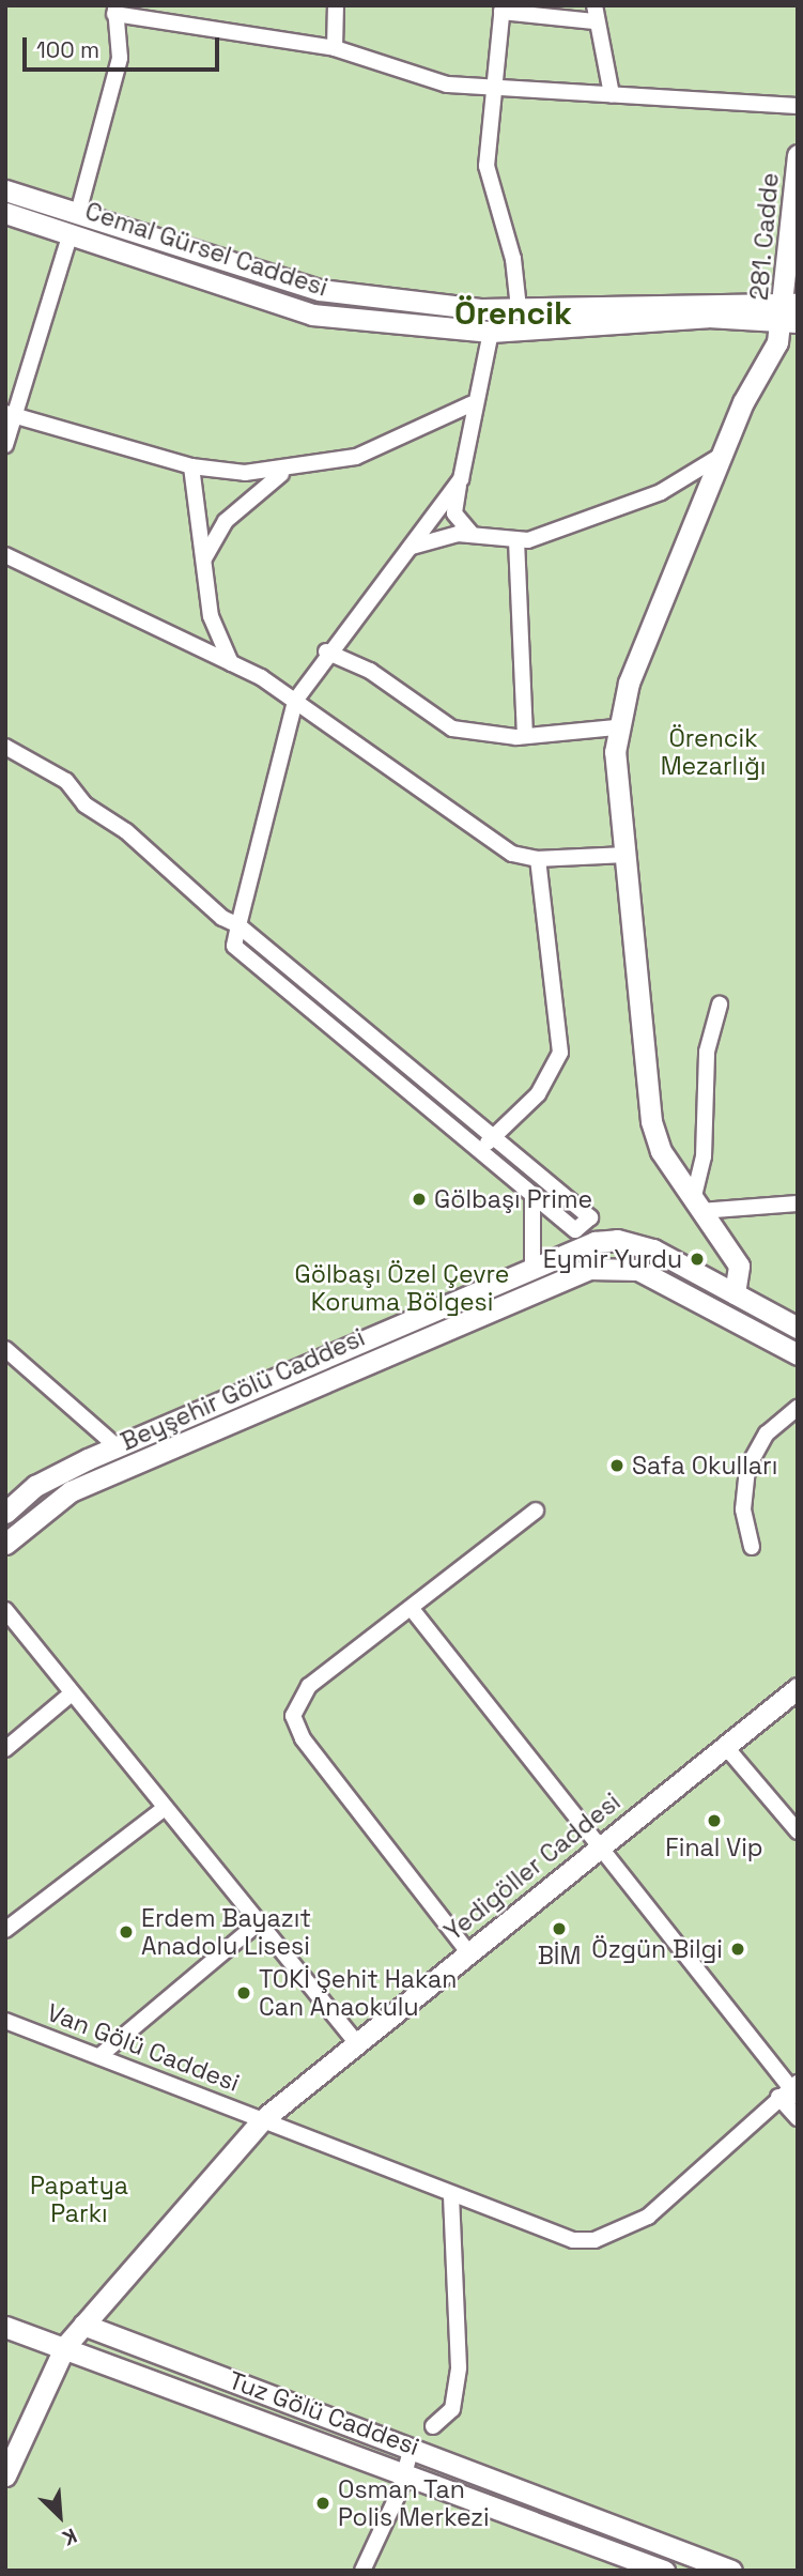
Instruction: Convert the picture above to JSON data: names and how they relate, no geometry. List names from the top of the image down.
{
  "streets": {
    "street": [
      "281. Cadde",
      "Cemal Gürsel Caddesi",
      "Beyşehir Gölü Caddesi",
      "Yedigöller Caddesi",
      "Van Gölü Caddesi",
      "Tuz Gölü Caddesi"
    ]
  },
  "crossings": [
    ["281. Cadde", "Cemal Gürsel Caddesi"],
    ["Yedigöller Caddesi", "Van Gölü Caddesi"],
    ["Yedigöller Caddesi", "Tuz Gölü Caddesi"]
  ],
  "districts": ["Örencik"],
  "parks": ["Örencik Mezarlığı", "Gölbaşı Özel Çevre Koruma Bölgesi", "Papatya Parkı"],
  "places": [
    "Gölbaşı Prime",
    "Eymir Yurdu",
    "Safa Okulları",
    "Final Vip",
    "BİM",
    "Erdem Bayazıt Anadolu Lisesi",
    "Özgün Bilgi",
    "TOKİ Şehit Hakan Can Anaokulu",
    "Osman Tan Polis Merkezi"
  ],
  "scale_bar": "100 m",
  "north": "bottom right"
}
